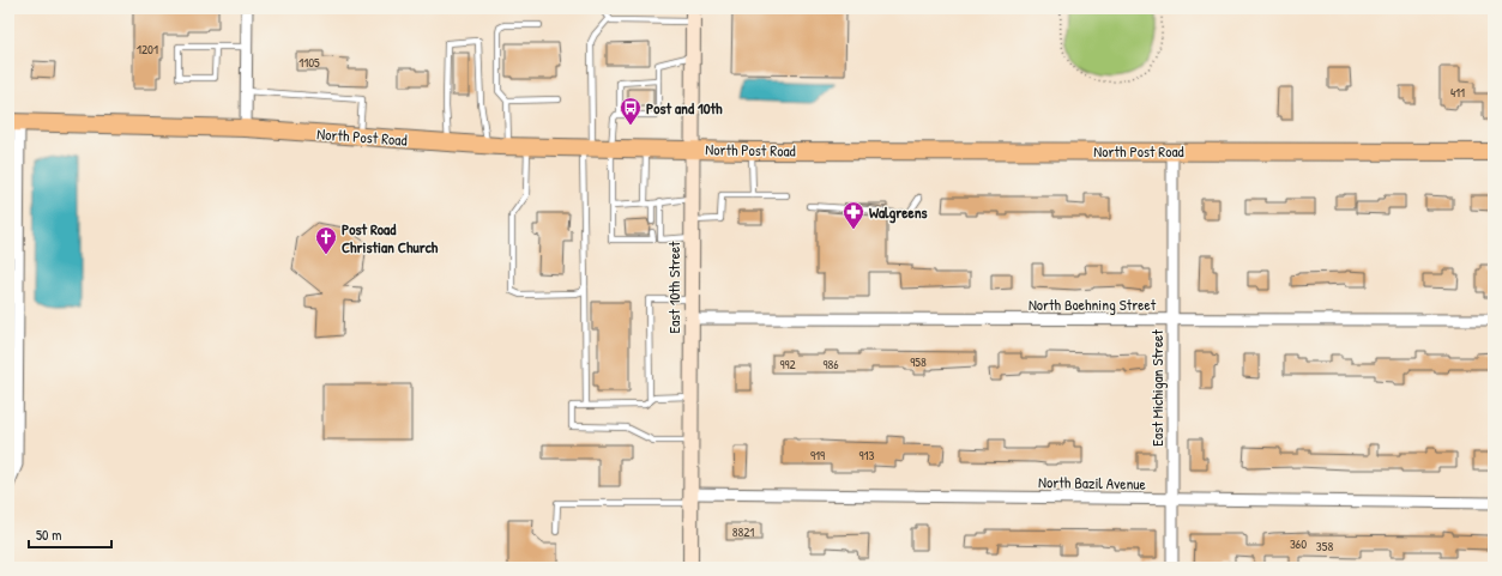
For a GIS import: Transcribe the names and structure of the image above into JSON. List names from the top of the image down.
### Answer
{
  "streets": {
    "main road": ["North Post Road", "East 10th Street"],
    "street": ["North Boehning Street", "East Michigan Street", "North Bazil Avenue"]
  },
  "crossings": [
    ["North Post Road", "East 10th Street"],
    ["North Post Road", "East Michigan Street"],
    ["East 10th Street", "North Boehning Street"],
    ["East 10th Street", "North Bazil Avenue"],
    ["North Boehning Street", "East Michigan Street"],
    ["East Michigan Street", "North Bazil Avenue"]
  ],
  "places": {
    "bus stop": ["Post and 10th"],
    "pharmacy": ["Walgreens"],
    "church": ["Post Road Christian Church"]
  },
  "house_numbers": [
    "1201",
    "1105",
    "411",
    "958",
    "992",
    "986",
    "919",
    "913",
    "8821",
    "360",
    "358"
  ],
  "scale_bar": "50 m"
}
